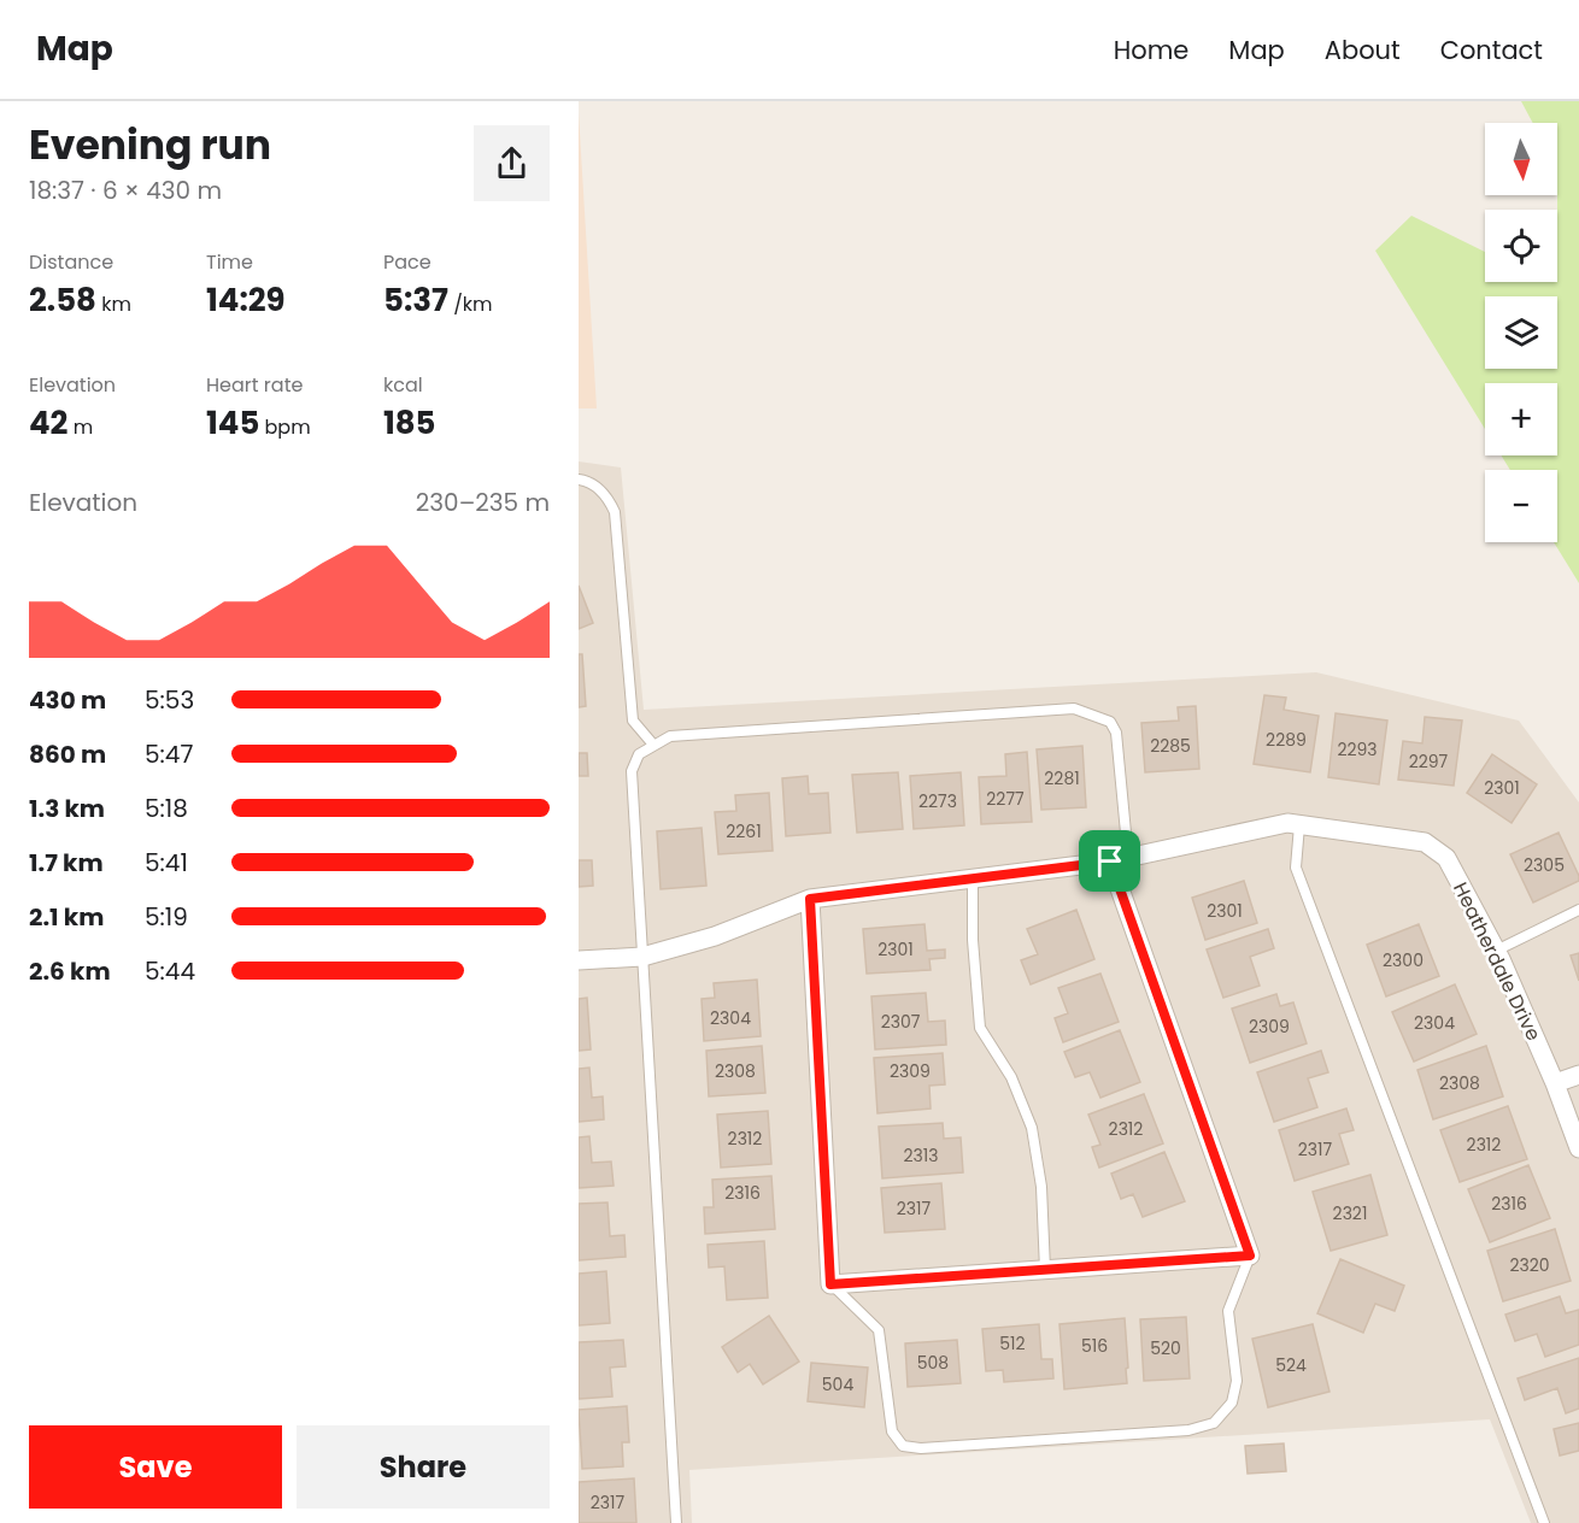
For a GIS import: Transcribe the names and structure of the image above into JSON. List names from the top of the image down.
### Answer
{
  "streets": {
    "street": ["Heatherdale Drive"]
  },
  "house_numbers": [
    "2289",
    "2285",
    "2293",
    "2297",
    "2281",
    "2301",
    "2277",
    "2273",
    "2261",
    "2305",
    "2301",
    "2301",
    "2300",
    "2304",
    "2307",
    "2304",
    "2309",
    "2308",
    "2309",
    "2308",
    "2312",
    "2312",
    "2312",
    "2317",
    "2313",
    "2316",
    "2316",
    "2317",
    "2321",
    "2320",
    "512",
    "516",
    "520",
    "508",
    "524",
    "504",
    "2317"
  ],
  "north": "bottom",
  "page": {
    "header": "Map",
    "nav": [
      "Home",
      "Map",
      "About",
      "Contact"
    ],
    "heading": ["Evening run", "18:37 · 6 × 430 m"],
    "map_buttons": ["+", "−"],
    "stats": [
      ["Distance", "2.58 km"],
      ["Time", "14:29"],
      ["Pace", "5:37 /km"],
      ["Elevation", "42 m"],
      ["Heart rate", "145 bpm"],
      ["kcal", "185"]
    ],
    "chart": ["Elevation", "230–235 m"],
    "list": [
      {
        "name": "430 m",
        "note": "5:53"
      },
      {
        "name": "860 m",
        "note": "5:47"
      },
      {
        "name": "1.3 km",
        "note": "5:18"
      },
      {
        "name": "1.7 km",
        "note": "5:41"
      },
      {
        "name": "2.1 km",
        "note": "5:19"
      },
      {
        "name": "2.6 km",
        "note": "5:44"
      }
    ],
    "buttons": ["Save", "Share"]
  }
}
